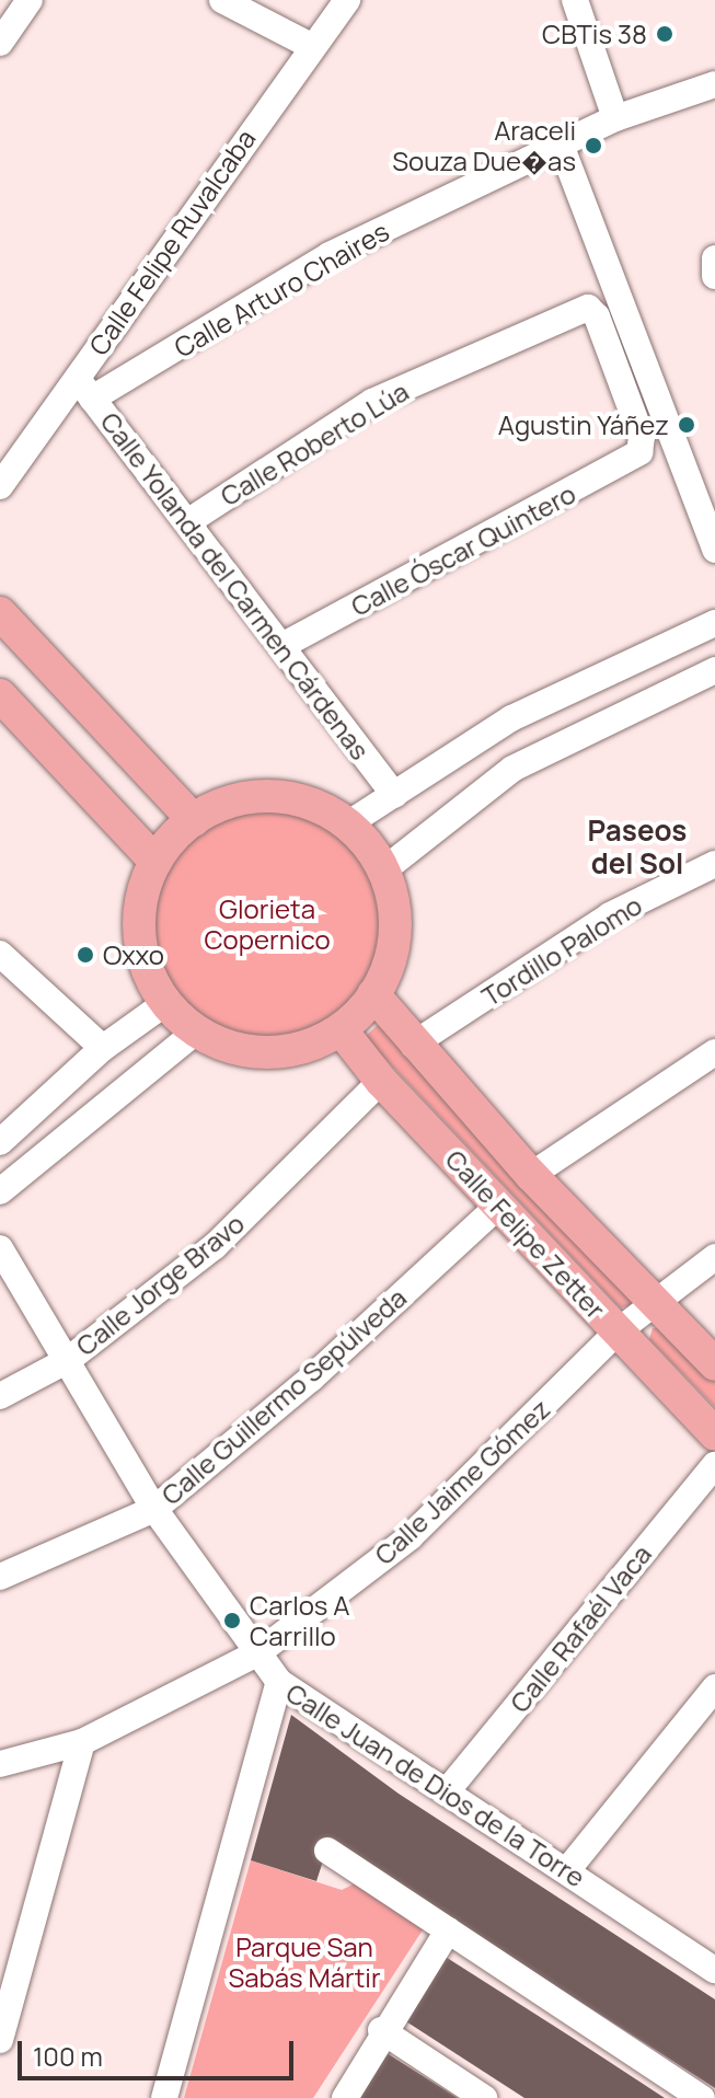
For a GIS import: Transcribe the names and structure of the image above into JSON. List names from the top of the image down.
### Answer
{
  "streets": {
    "main road": ["Calle Felipe Zetter"],
    "street": [
      "Calle Felipe Ruvalcaba",
      "Calle Arturo Chaires",
      "Calle Roberto Lúa",
      "Calle Óscar Quintero",
      "Calle Yolanda del Carmen Cárdenas",
      "Tordillo Palomo",
      "Calle Jorge Bravo",
      "Calle Guillermo Sepúlveda",
      "Calle Jaime Gómez",
      "Calle Rafaél Vaca",
      "Calle Juan de Dios de la Torre"
    ]
  },
  "crossings": [
    ["Calle Felipe Ruvalcaba", "Calle Arturo Chaires"],
    ["Calle Felipe Ruvalcaba", "Calle Yolanda del Carmen Cárdenas"],
    ["Calle Arturo Chaires", "Calle Yolanda del Carmen Cárdenas"],
    ["Calle Roberto Lúa", "Calle Yolanda del Carmen Cárdenas"],
    ["Calle Óscar Quintero", "Calle Yolanda del Carmen Cárdenas"],
    ["Tordillo Palomo", "Calle Felipe Zetter"],
    ["Calle Felipe Zetter", "Calle Jorge Bravo"],
    ["Calle Felipe Zetter", "Calle Guillermo Sepúlveda"],
    ["Calle Felipe Zetter", "Calle Jaime Gómez"],
    ["Calle Jorge Bravo", "Calle Juan de Dios de la Torre"],
    ["Calle Guillermo Sepúlveda", "Calle Juan de Dios de la Torre"],
    ["Calle Jaime Gómez", "Calle Juan de Dios de la Torre"],
    ["Calle Rafaél Vaca", "Calle Juan de Dios de la Torre"]
  ],
  "districts": ["Paseos del Sol"],
  "parks": ["Glorieta Copernico", "Parque San Sabás Mártir"],
  "places": [
    "CBTis 38",
    "Araceli Souza Due�as",
    "Agustin Yáñez",
    "Oxxo",
    "Carlos A Carrillo"
  ],
  "scale_bar": "100 m"
}
